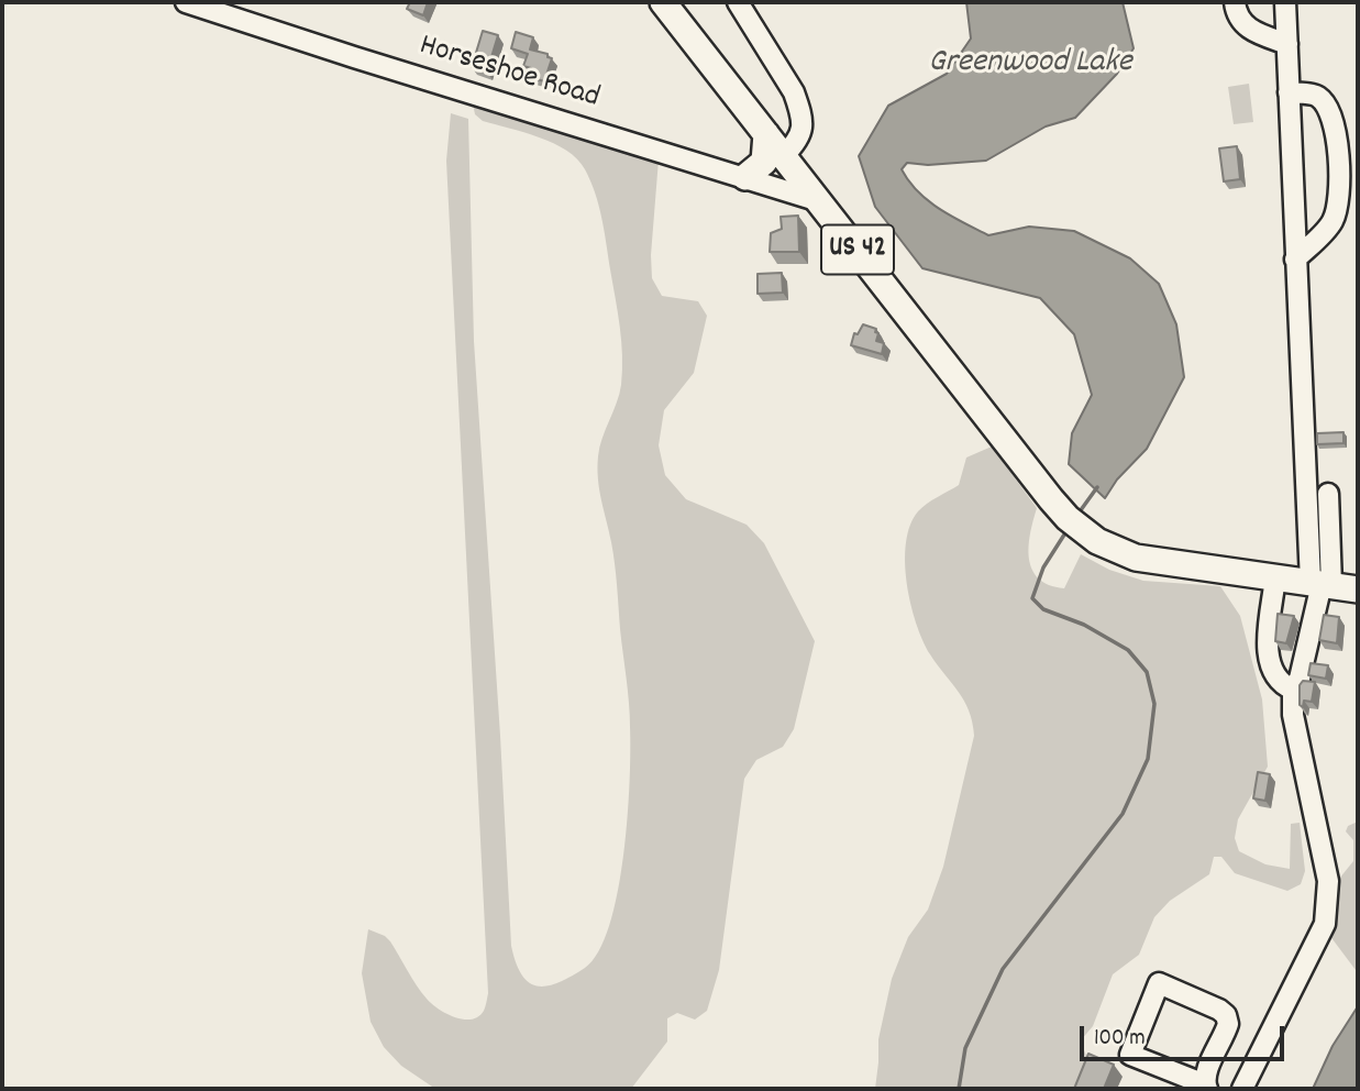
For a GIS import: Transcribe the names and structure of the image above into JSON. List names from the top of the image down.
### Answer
{
  "streets": {
    "main road": ["US 42"],
    "street": ["Horseshoe Road"]
  },
  "crossings": [
    ["Horseshoe Road", "US 42"]
  ],
  "water": ["Greenwood Lake"],
  "scale_bar": "100 m"
}
